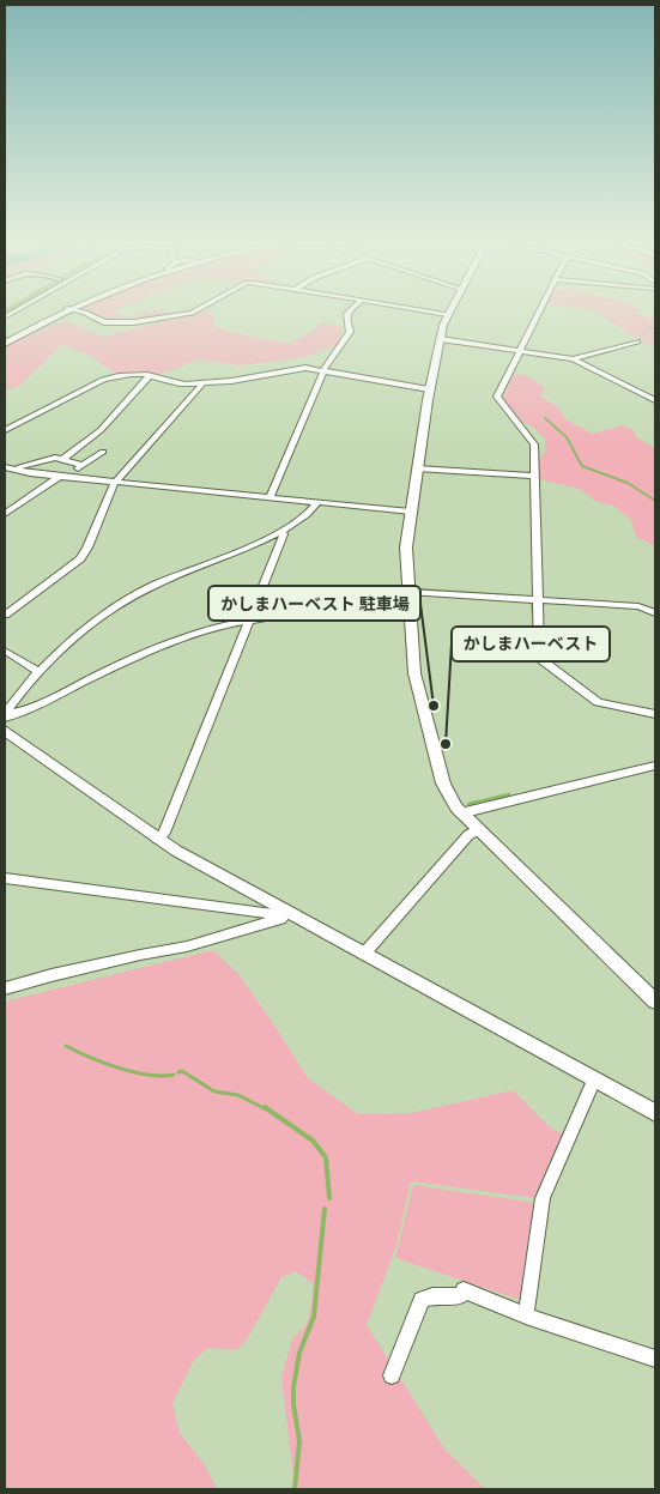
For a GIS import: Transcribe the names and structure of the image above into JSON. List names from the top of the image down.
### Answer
{
  "places": ["かしまハーベスト 駐車場", "かしまハーベスト"]
}
